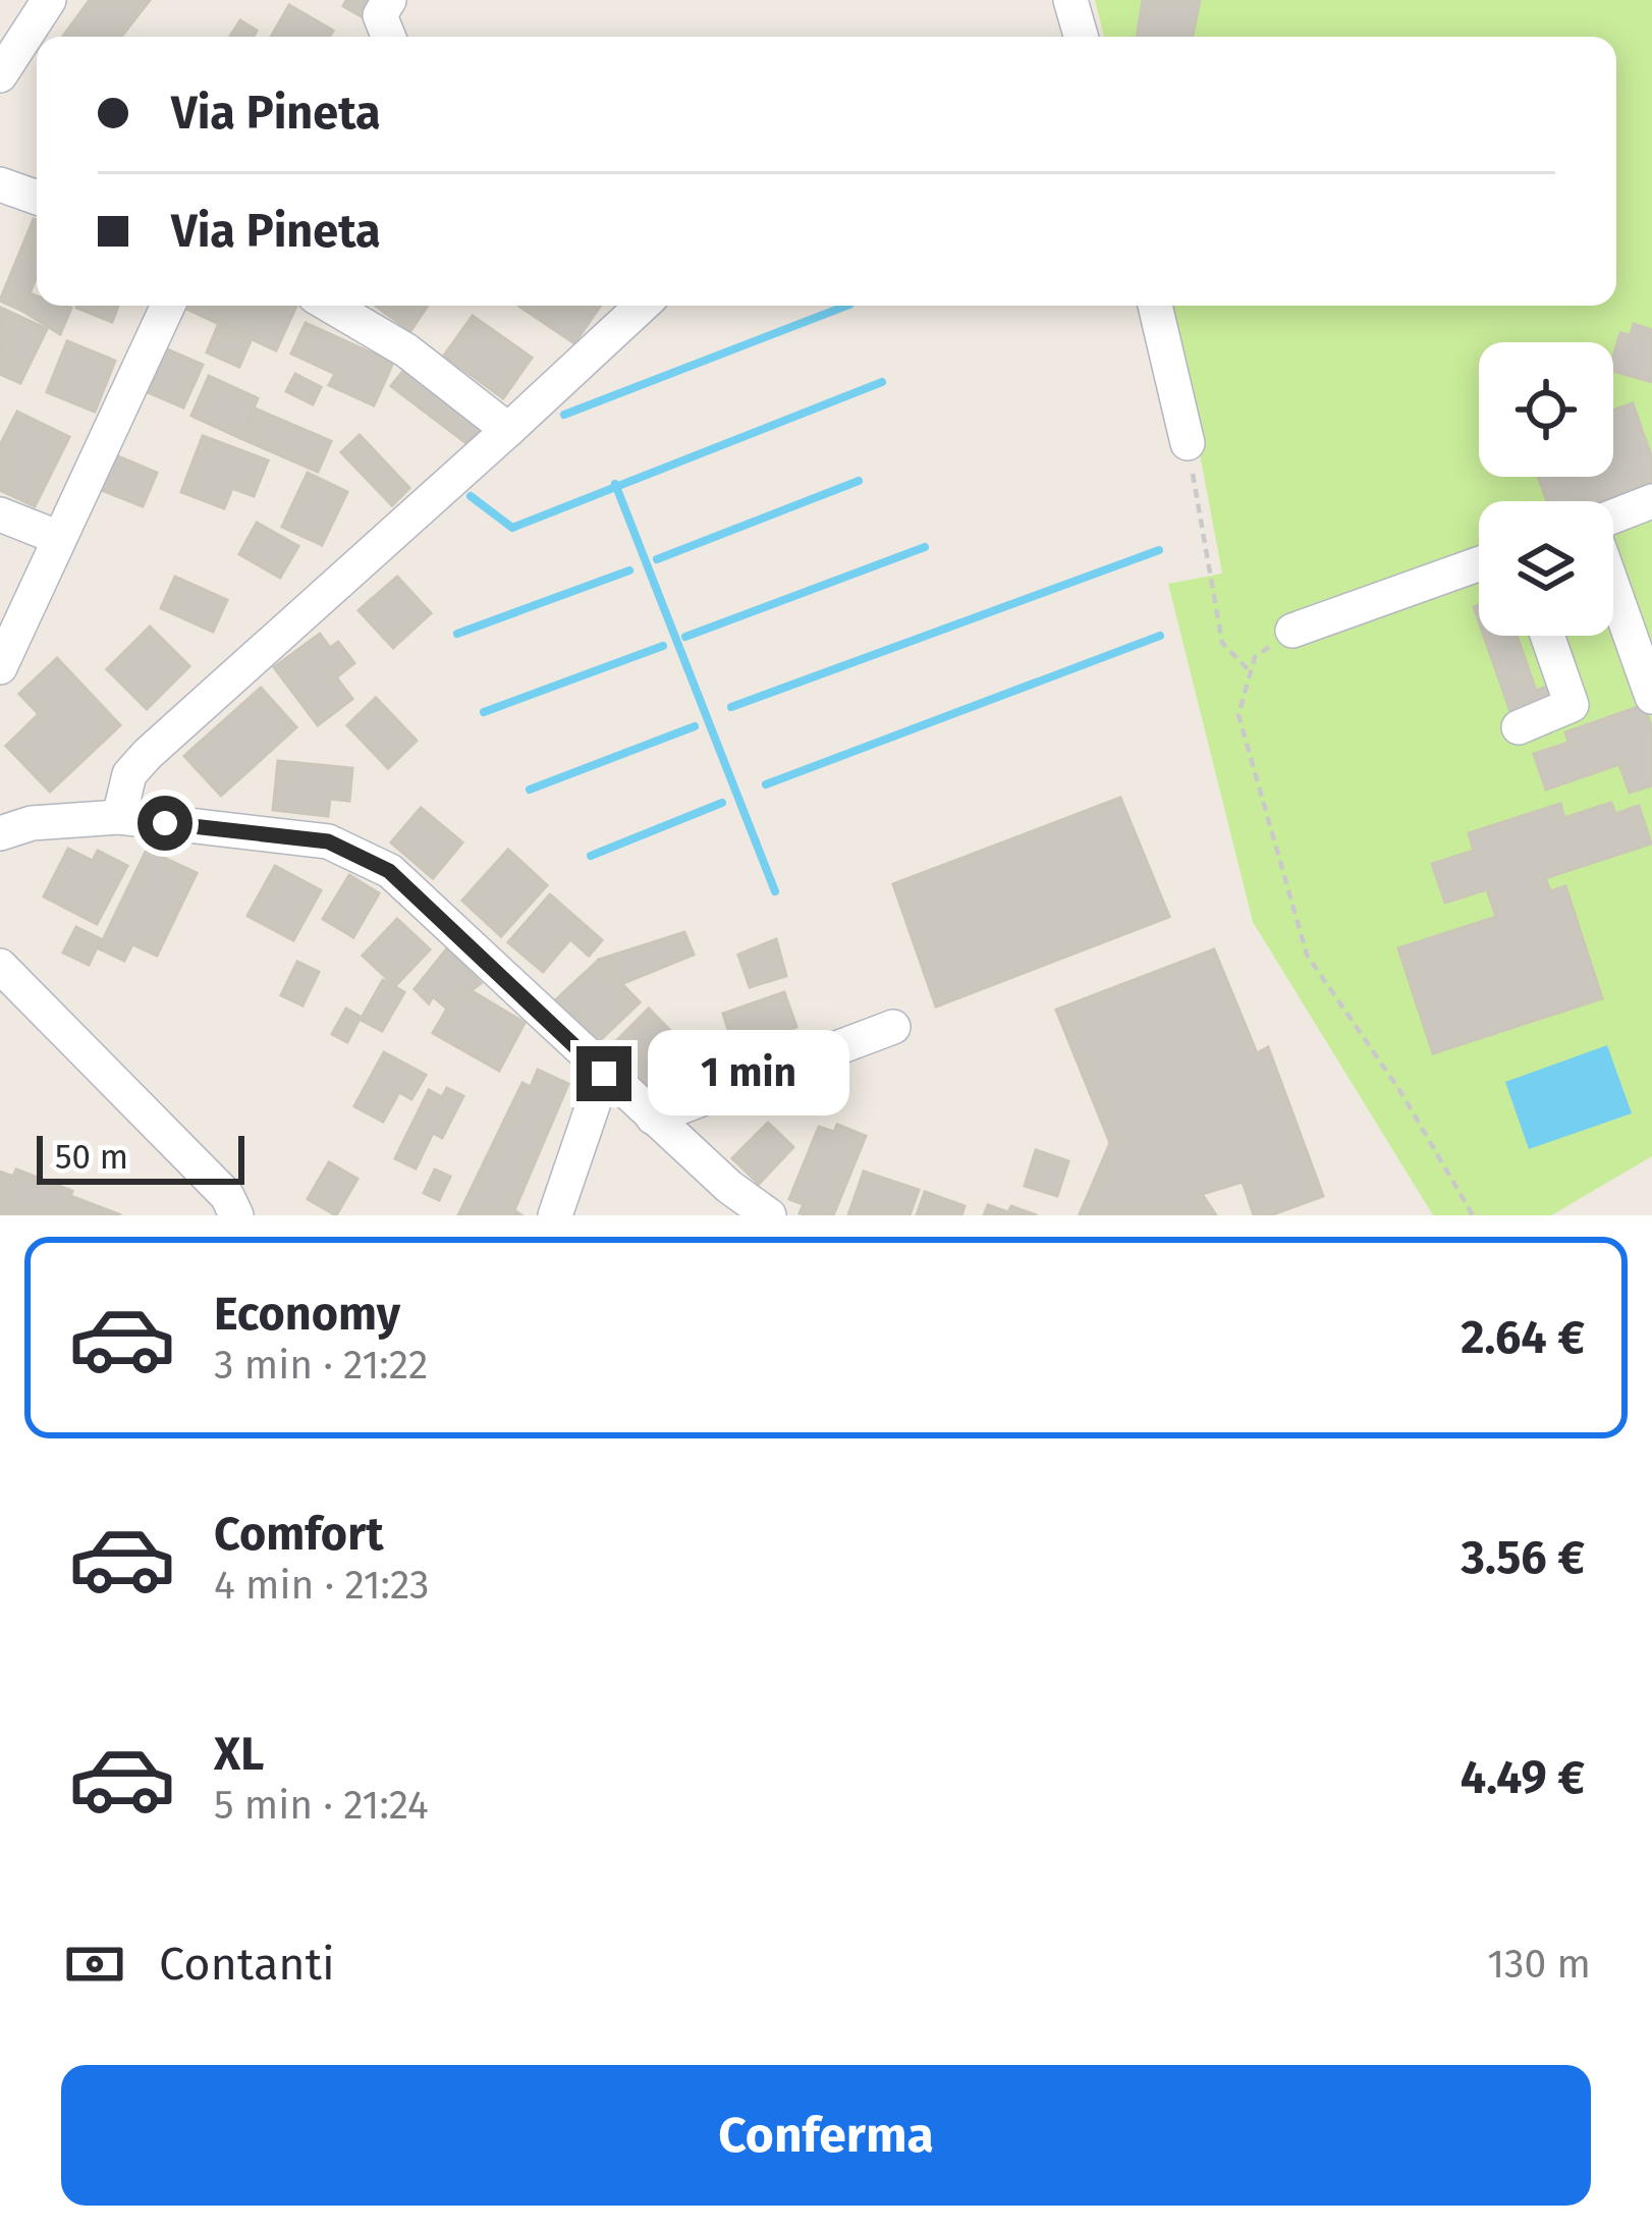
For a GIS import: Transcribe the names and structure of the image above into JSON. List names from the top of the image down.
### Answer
{
  "scale_bar": "50 m",
  "page": {
    "banner": ["Via Pineta", "Via Pineta"],
    "bubble": "1 min",
    "scale": "50 m",
    "list": [
      {
        "name": "Economy",
        "note": "3 min · 21:22",
        "value": "2.64 €"
      },
      {
        "name": "Comfort",
        "note": "4 min · 21:23",
        "value": "3.56 €"
      },
      {
        "name": "XL",
        "note": "5 min · 21:24",
        "value": "4.49 €"
      }
    ],
    "pay": ["Contanti", "130 m"],
    "buttons": "Conferma"
  }
}
